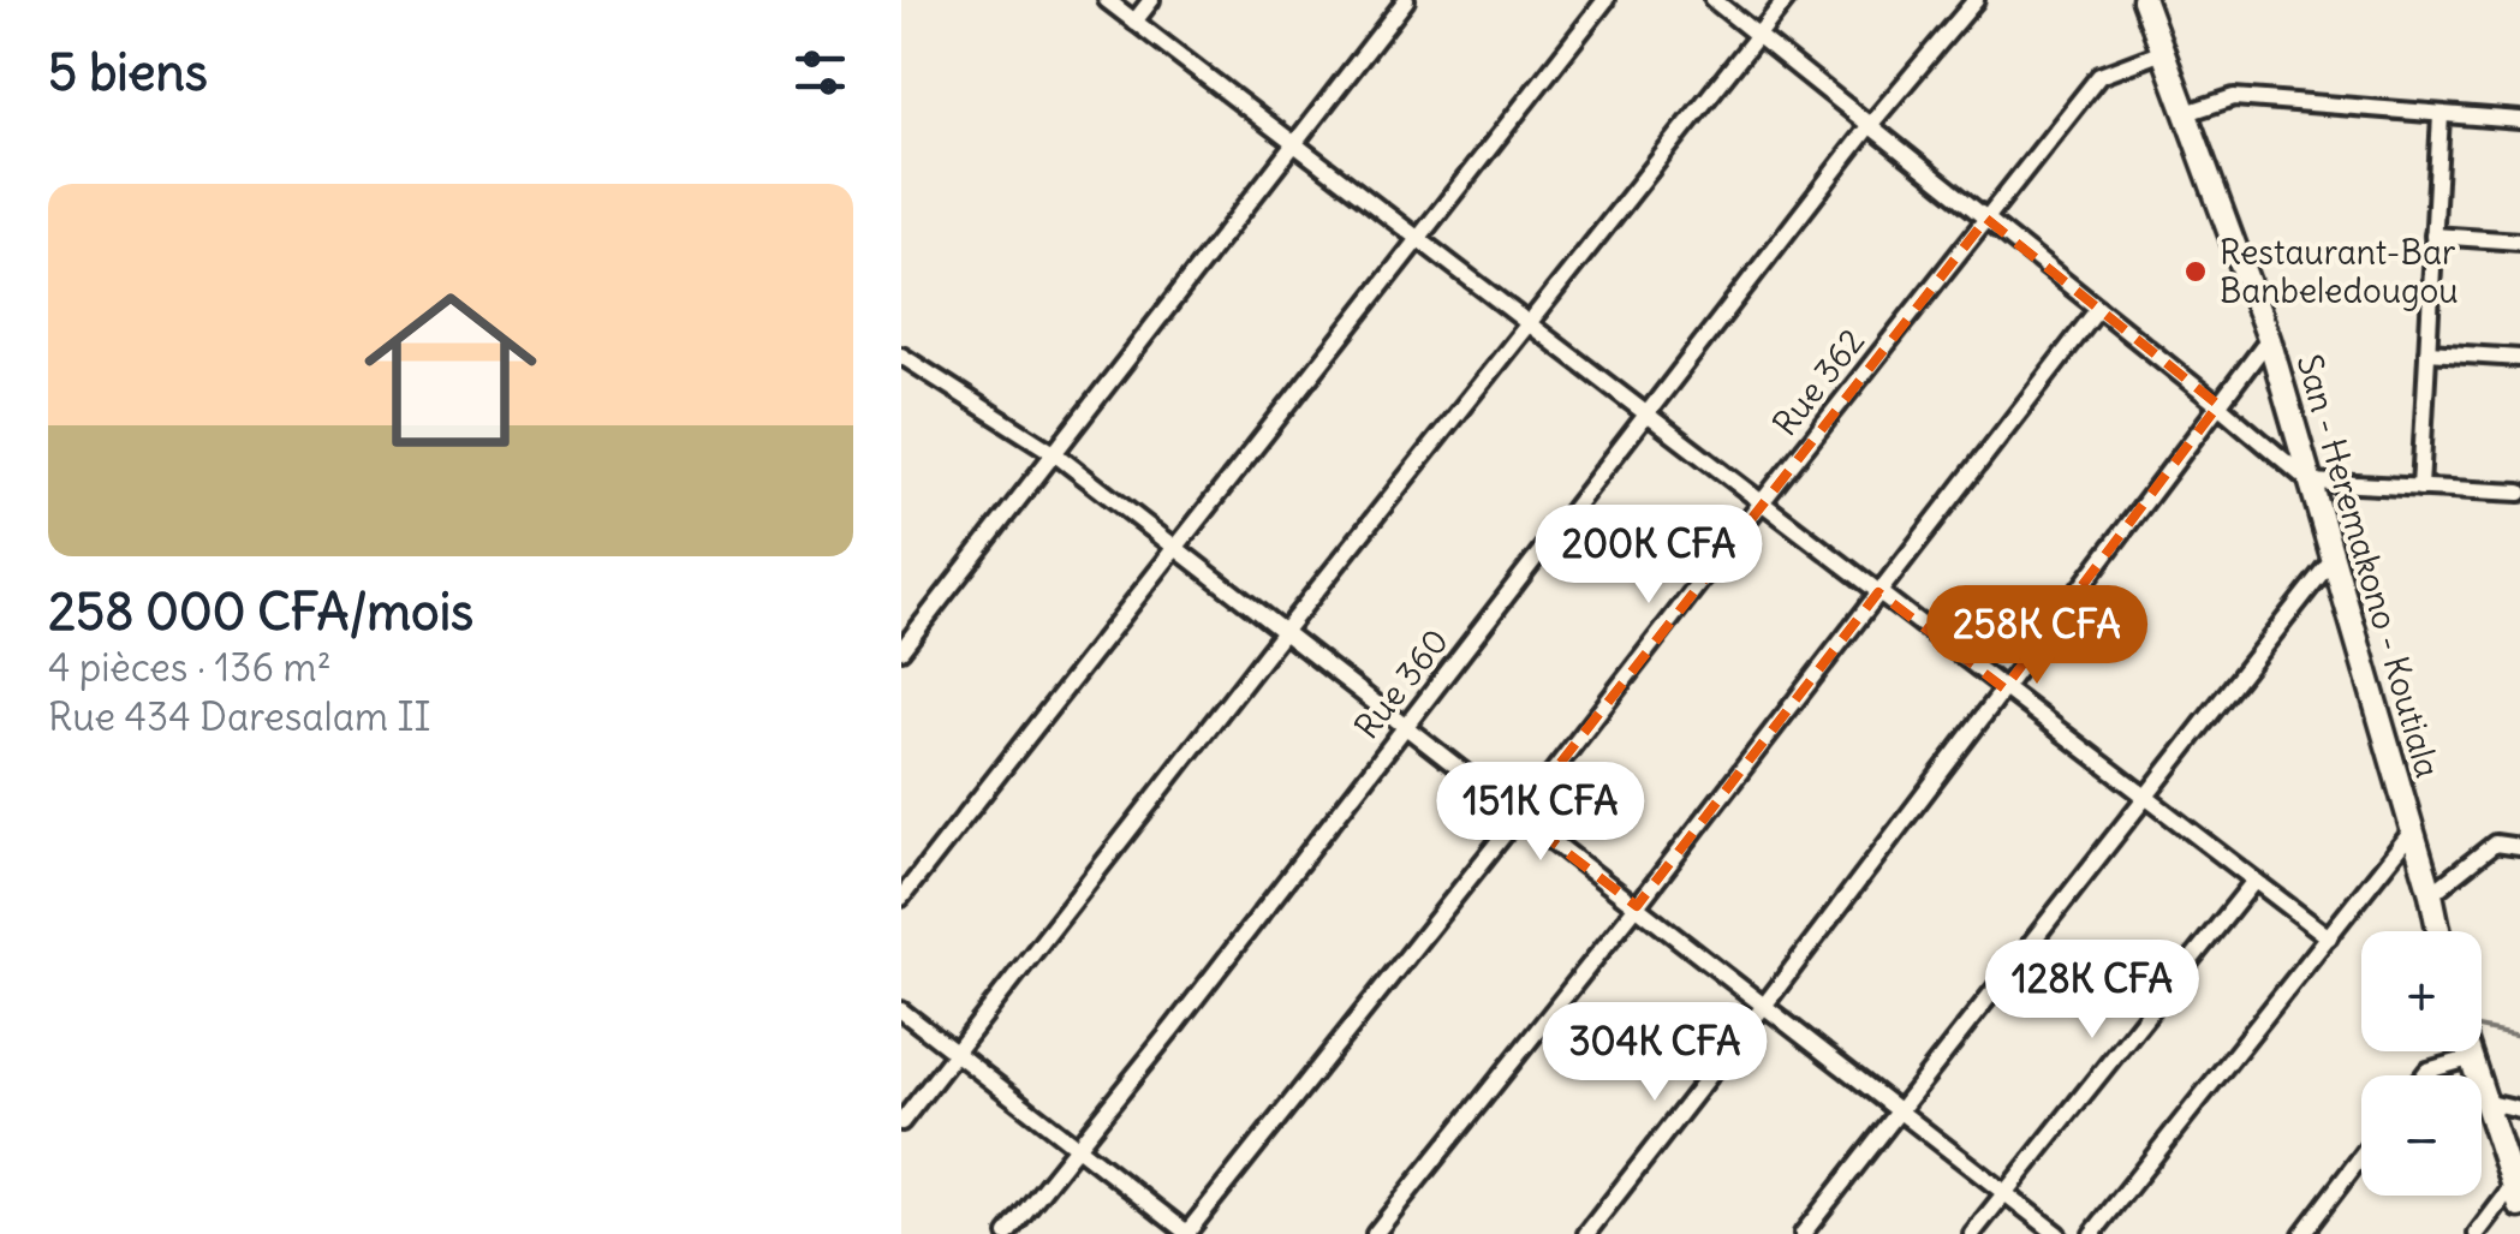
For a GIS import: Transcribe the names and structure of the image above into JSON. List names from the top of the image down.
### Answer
{
  "streets": {
    "main road": ["San - Heremakono - Koutiala"],
    "street": ["Rue 362", "Rue 360"]
  },
  "crossings": [
    ["Rue 362", "San - Heremakono - Koutiala"]
  ],
  "places": ["Restaurant-Bar Banbeledougou"],
  "page": {
    "heading": "5 biens",
    "list": [
      {
        "name": "258 000 CFA/mois",
        "note": "4 pièces · 136 m² · Rue 434 Daresalam II"
      }
    ],
    "price": [
      "200K CFA",
      "258K CFA",
      "151K CFA",
      "128K CFA",
      "304K CFA"
    ],
    "map_buttons": ["+", "−"]
  }
}
